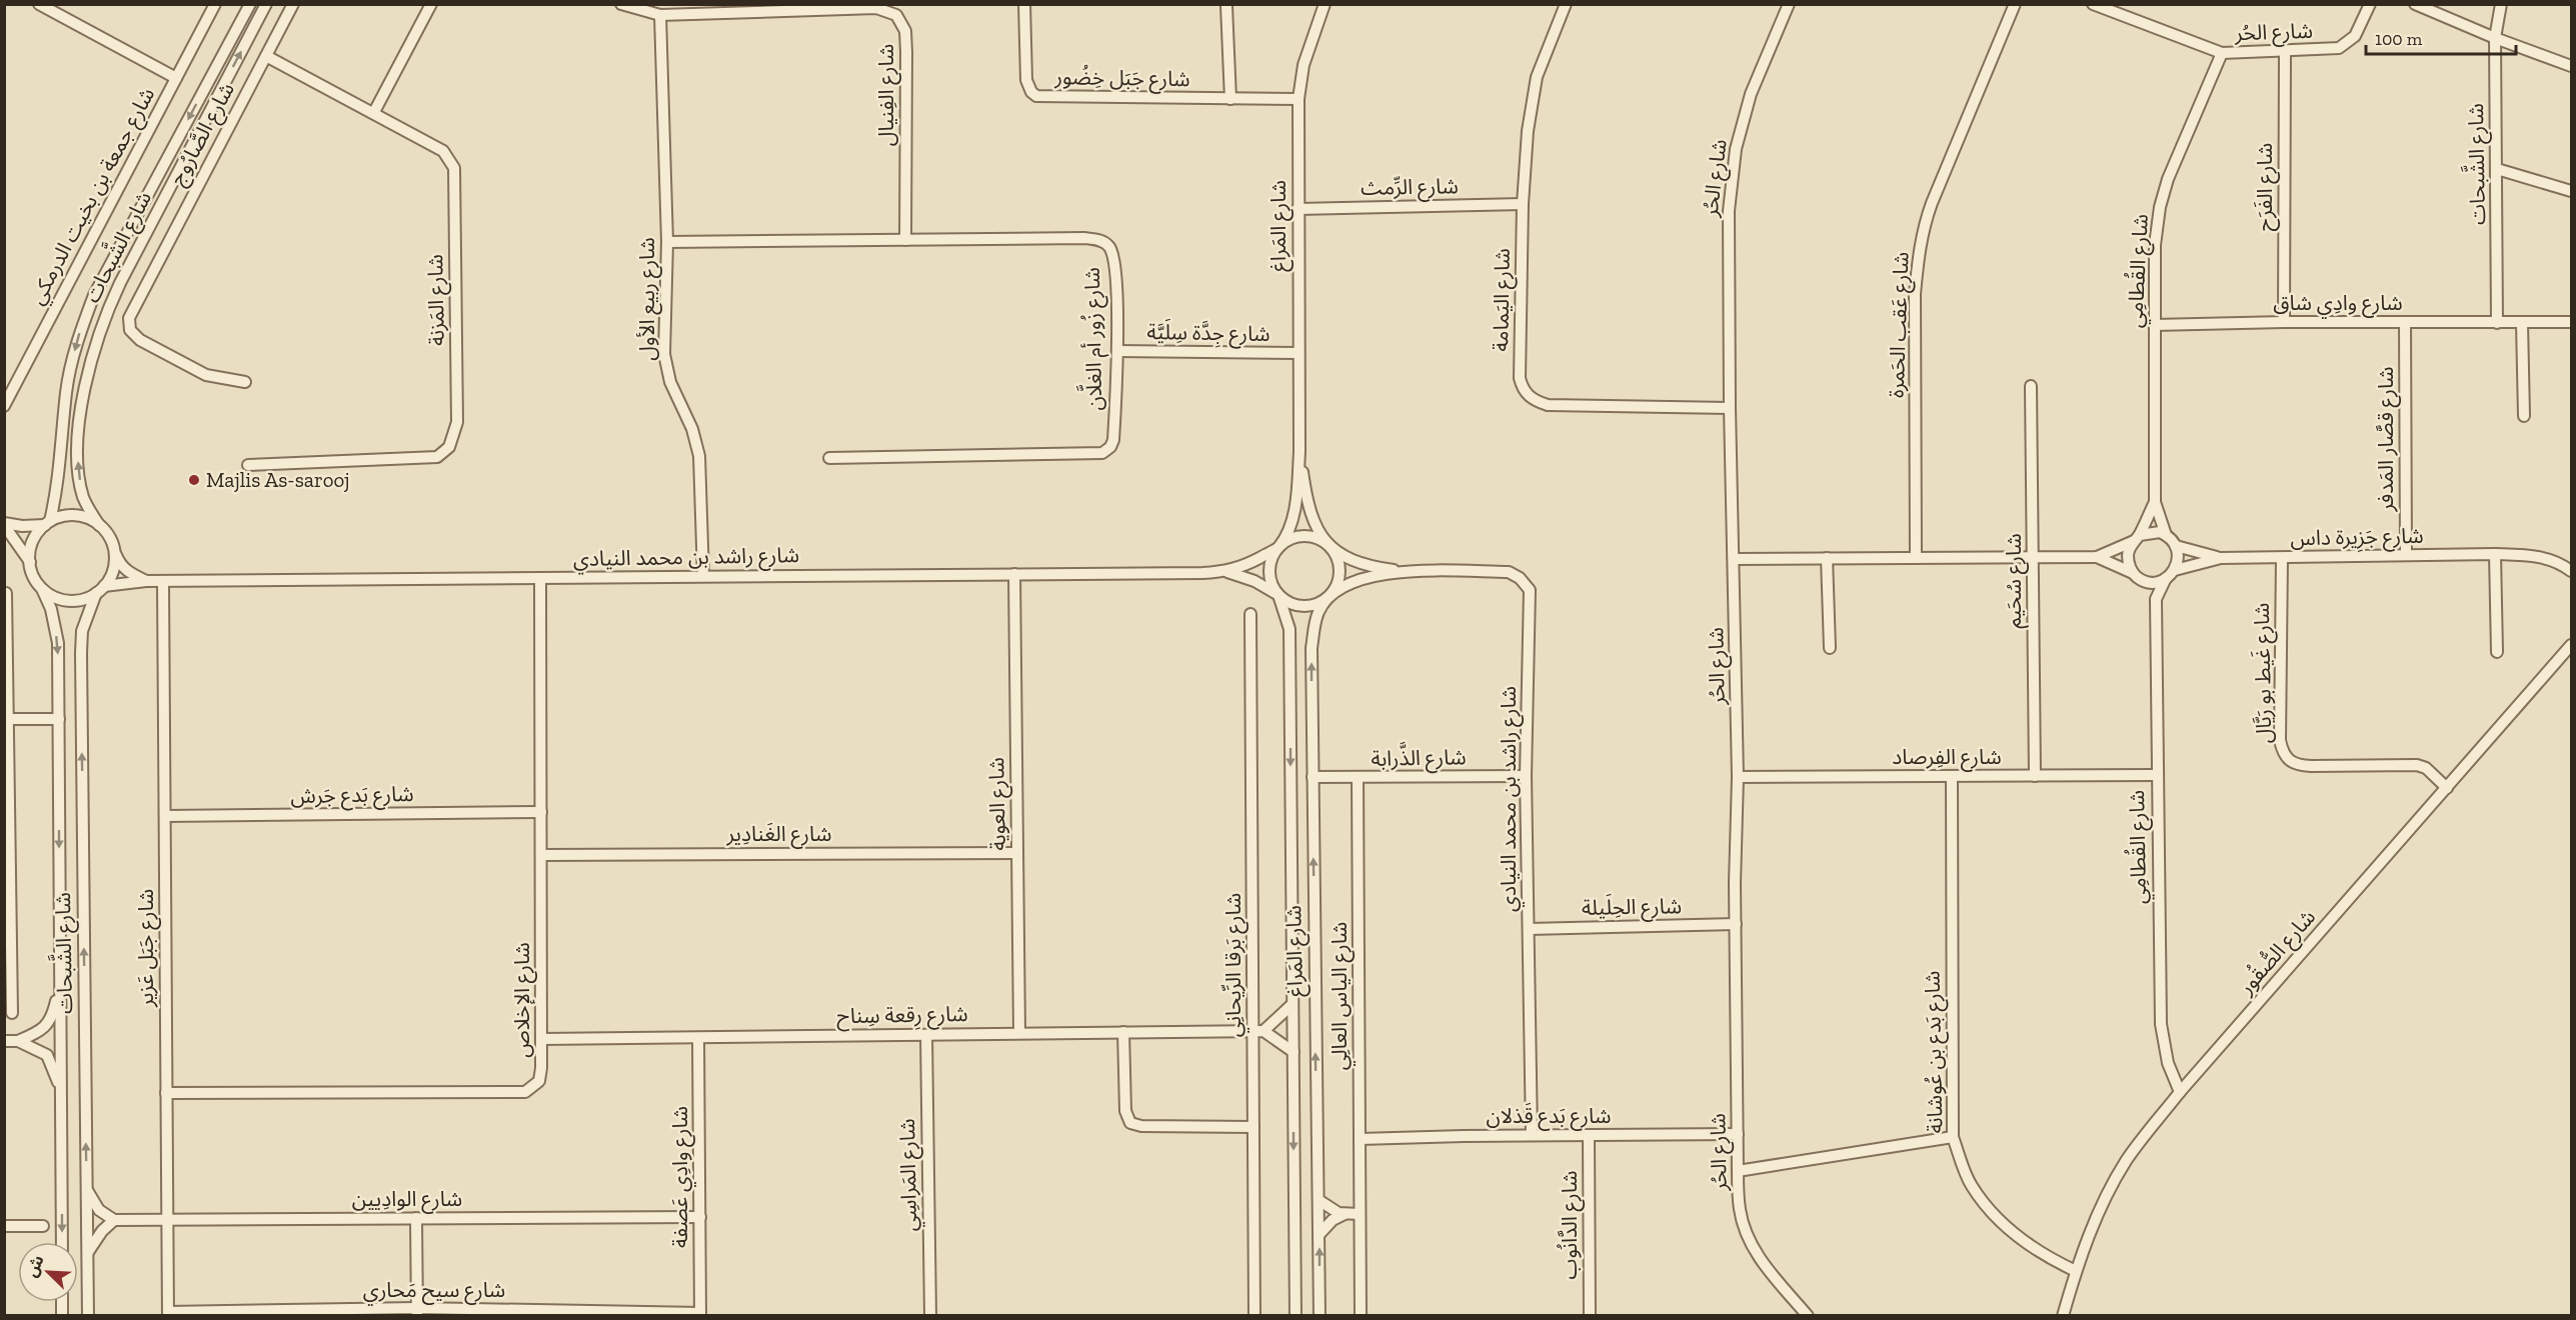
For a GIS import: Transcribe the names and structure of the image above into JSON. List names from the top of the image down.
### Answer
{
  "streets": {
    "street": [
      "شارع الحُر",
      "شارع جَبَل خِضُور",
      "شارع الفِنيال",
      "شارع الصَّارُوج",
      "شارع الشَّبحات",
      "شارع الرِّمث",
      "شارع الفَرَح",
      "شارع جمعة بن بخيت الدرمكي",
      "شارع المَراغ",
      "شارع القُطامِي",
      "شارع ربيع الأول",
      "شارع المَزنة",
      "شارع اليَمامة",
      "شارع وادِي شاق",
      "شارع عَقب الحَمرة",
      "شارع جِدَّة سِلَيَّة",
      "شارع زُور أم الغلَّان",
      "شارع قصَّار المَدفر",
      "شارع جَزِيرة داس",
      "شارع راشد بن محمد النيادي",
      "شارع سُحَيم",
      "شارع غَيط بو رَيَّال",
      "شارع الفِرصاد",
      "شارع الذَّرابة",
      "شارع بَدع جَرش",
      "شارع العوية",
      "شارع الغَنادِير",
      "شارع الحِلَيلة",
      "شارع جَبَل عَزير",
      "شارع الصُّقُور",
      "شارع بَرقا الرِّيحانِي",
      "شارع الياس العالِي",
      "شارع الإخلاص",
      "شارع رِقعة سِناح",
      "شارع بَدع بن عُوشانة",
      "شارع بَدع قَذلان",
      "شارع المَراسِي",
      "شارع وادِي عَصفة",
      "شارع الوادِيين",
      "شارع الدَّانُوب",
      "شارع سيح مَحاري"
    ]
  },
  "crossings": [
    ["شارع الحُر", "شارع الفَرَح"],
    ["شارع الحُر", "شارع القُطامِي"],
    ["شارع الحُر", "شارع اليَمامة"],
    ["شارع الحُر", "شارع الفِرصاد"],
    ["شارع الحُر", "شارع الحِلَيلة"],
    ["شارع الحُر", "شارع بَدع قَذلان"],
    ["شارع جَبَل خِضُور", "شارع المَراغ"],
    ["شارع الفِنيال", "شارع ربيع الأول"],
    ["شارع الفِنيال", "شارع زُور أم الغلَّان"],
    ["شارع الصَّارُوج", "شارع المَزنة"],
    ["شارع الشَّبحات", "شارع وادِي شاق"],
    ["شارع الشَّبحات", "شارع راشد بن محمد النيادي"],
    ["شارع الرِّمث", "شارع المَراغ"],
    ["شارع الرِّمث", "شارع اليَمامة"],
    ["شارع الفَرَح", "شارع وادِي شاق"],
    ["شارع المَراغ", "شارع جِدَّة سِلَيَّة"],
    ["شارع المَراغ", "شارع راشد بن محمد النيادي"],
    ["شارع المَراغ", "شارع الذَّرابة"],
    ["شارع القُطامِي", "شارع وادِي شاق"],
    ["شارع القُطامِي", "شارع جَزِيرة داس"],
    ["شارع القُطامِي", "شارع الفِرصاد"],
    ["شارع القُطامِي", "شارع الصُّقُور"],
    ["شارع ربيع الأول", "شارع زُور أم الغلَّان"],
    ["شارع ربيع الأول", "شارع راشد بن محمد النيادي"],
    ["شارع وادِي شاق", "شارع قصَّار المَدفر"],
    ["شارع جِدَّة سِلَيَّة", "شارع زُور أم الغلَّان"],
    ["شارع قصَّار المَدفر", "شارع جَزِيرة داس"],
    ["شارع جَزِيرة داس", "شارع غَيط بو رَيَّال"],
    ["شارع راشد بن محمد النيادي", "شارع الذَّرابة"],
    ["شارع راشد بن محمد النيادي", "شارع العوية"],
    ["شارع راشد بن محمد النيادي", "شارع الحِلَيلة"],
    ["شارع راشد بن محمد النيادي", "شارع جَبَل عَزير"],
    ["شارع راشد بن محمد النيادي", "شارع الإخلاص"],
    ["شارع راشد بن محمد النيادي", "شارع بَدع قَذلان"],
    ["شارع سُحَيم", "شارع الفِرصاد"],
    ["شارع غَيط بو رَيَّال", "شارع الصُّقُور"],
    ["شارع الفِرصاد", "شارع بَدع بن عُوشانة"],
    ["شارع الذَّرابة", "شارع الياس العالِي"],
    ["شارع بَدع جَرش", "شارع جَبَل عَزير"],
    ["شارع بَدع جَرش", "شارع الإخلاص"],
    ["شارع العوية", "شارع الغَنادِير"],
    ["شارع العوية", "شارع رِقعة سِناح"],
    ["شارع الغَنادِير", "شارع الإخلاص"],
    ["شارع جَبَل عَزير", "شارع الإخلاص"],
    ["شارع جَبَل عَزير", "شارع الوادِيين"],
    ["شارع جَبَل عَزير", "شارع سيح مَحاري"],
    ["شارع الصُّقُور", "شارع بَدع بن عُوشانة"],
    ["شارع بَرقا الرِّيحانِي", "شارع رِقعة سِناح"],
    ["شارع الياس العالِي", "شارع بَدع قَذلان"],
    ["شارع الإخلاص", "شارع رِقعة سِناح"],
    ["شارع رِقعة سِناح", "شارع المَراسِي"],
    ["شارع رِقعة سِناح", "شارع وادِي عَصفة"],
    ["شارع بَدع قَذلان", "شارع الدَّانُوب"],
    ["شارع وادِي عَصفة", "شارع الوادِيين"],
    ["شارع وادِي عَصفة", "شارع سيح مَحاري"]
  ],
  "places": ["Majlis As-sarooj"],
  "scale_bar": "100 m",
  "north": "top left"
}
